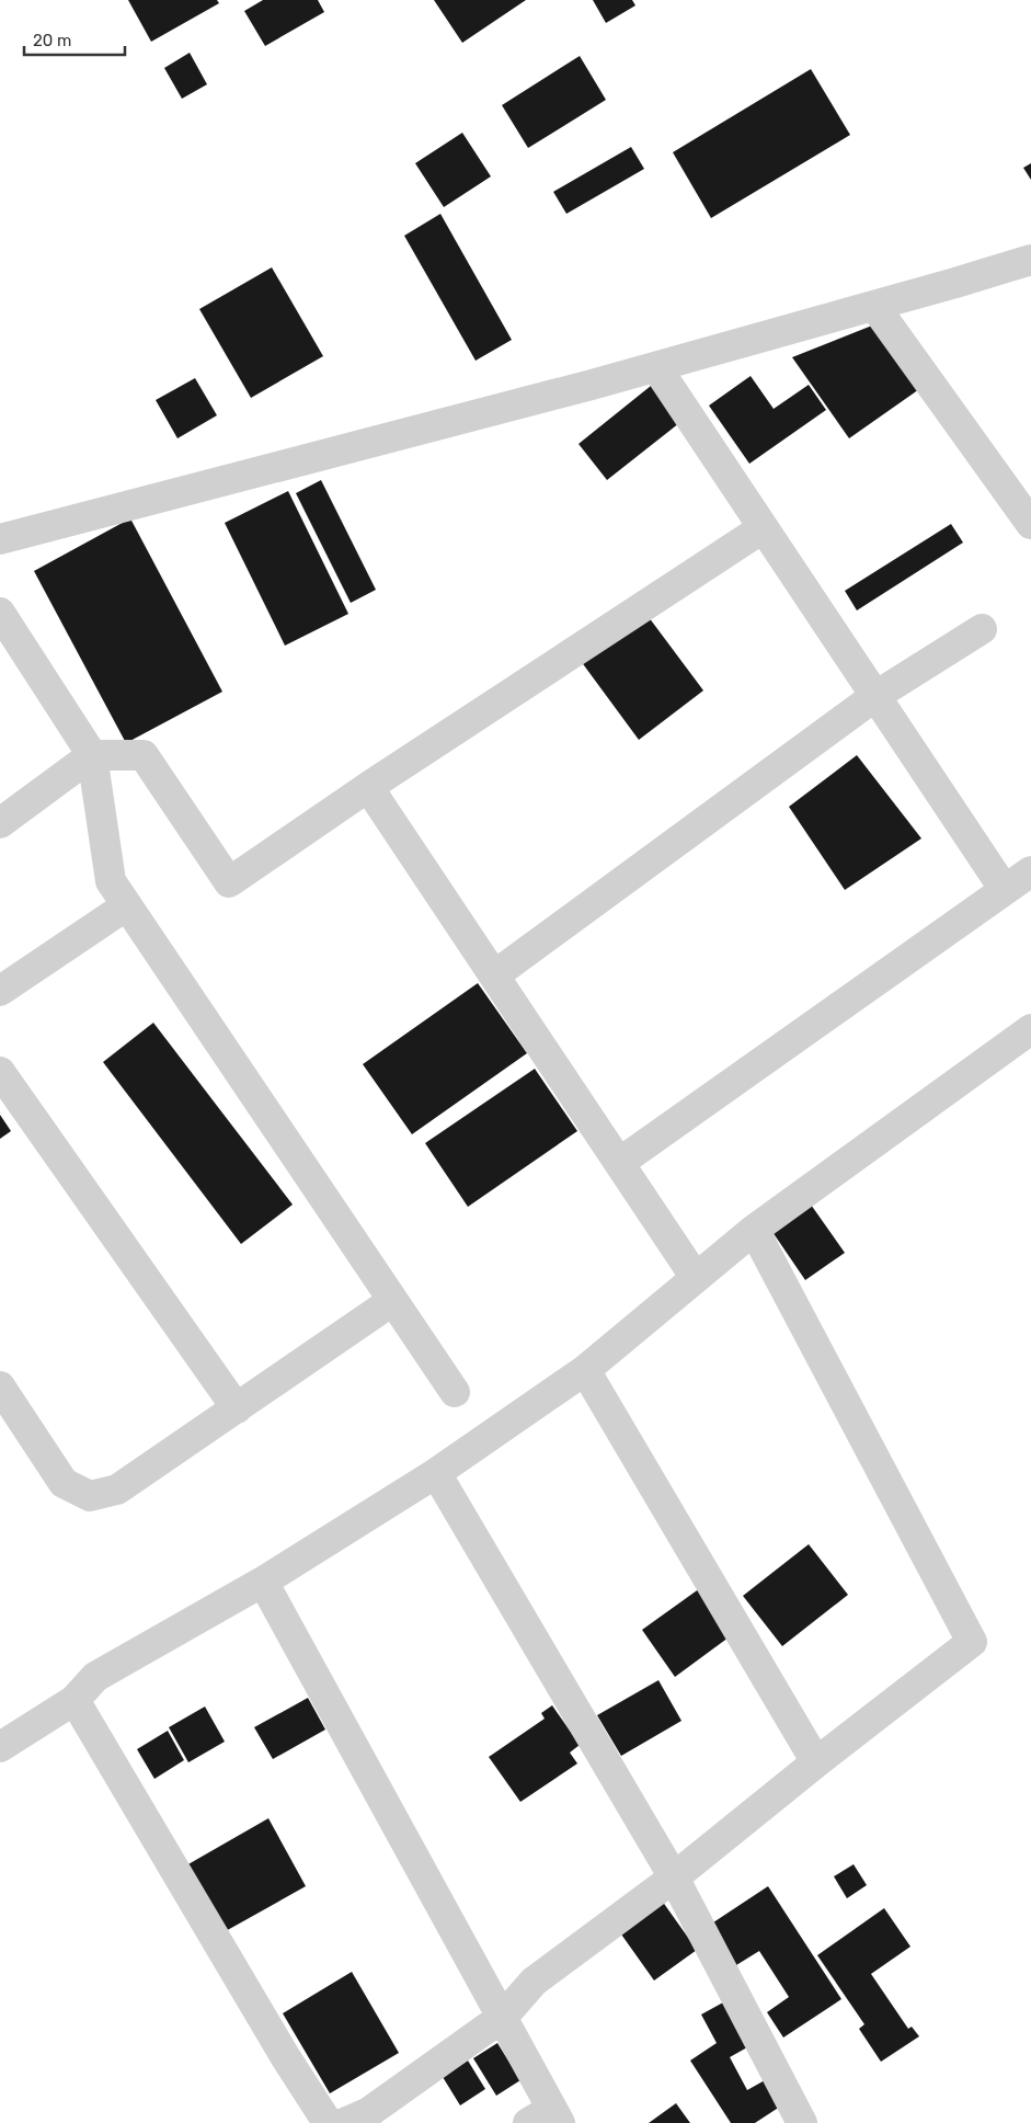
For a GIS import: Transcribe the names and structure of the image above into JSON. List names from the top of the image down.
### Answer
{
  "scale_bar": "20 m"
}
